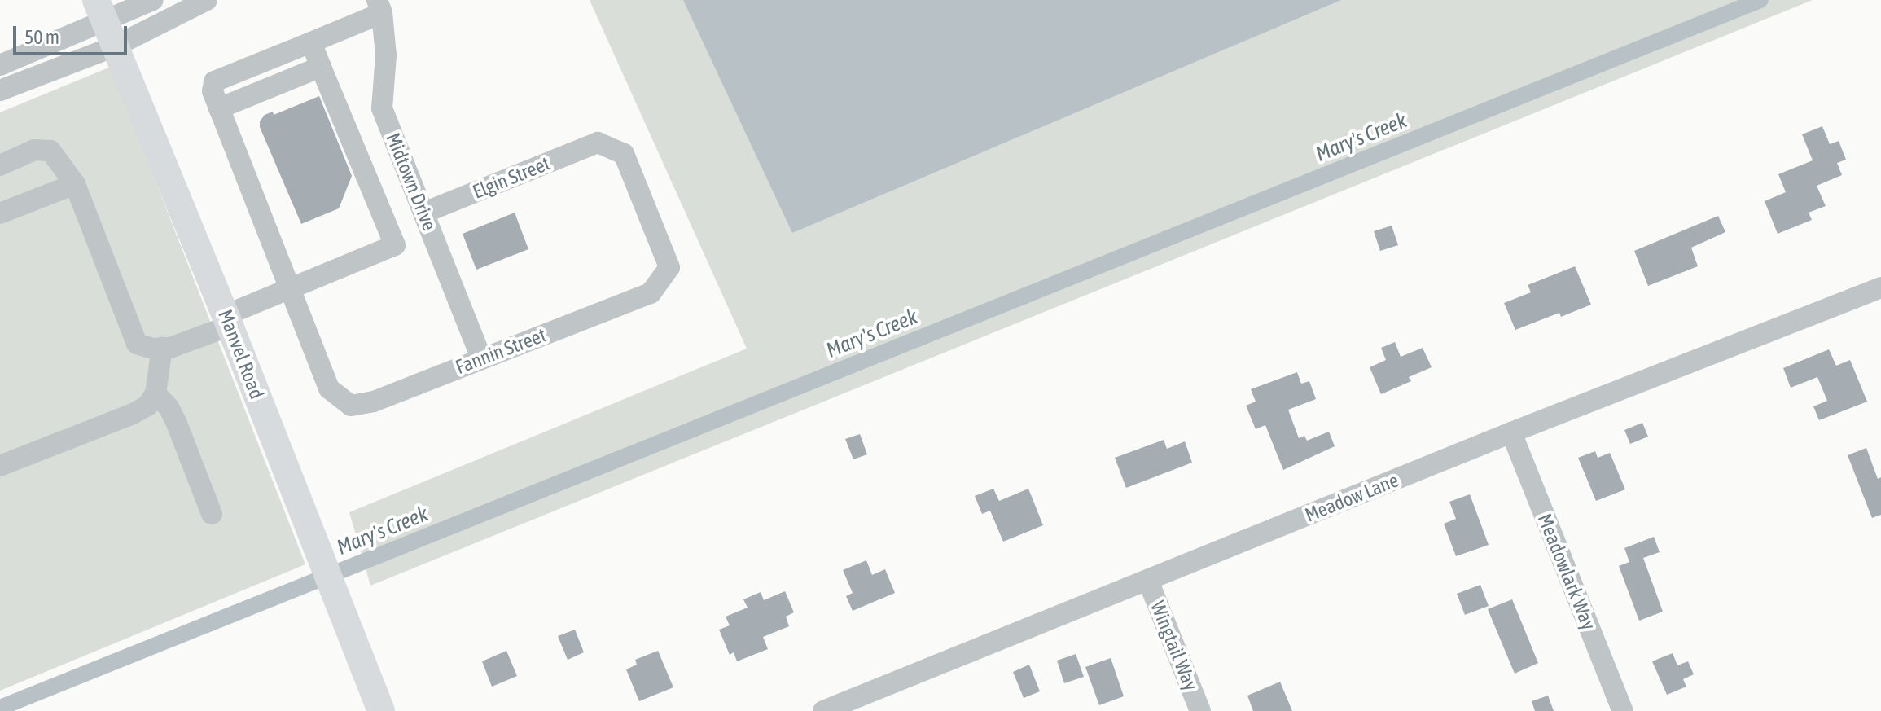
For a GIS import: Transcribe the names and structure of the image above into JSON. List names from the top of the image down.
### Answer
{
  "streets": {
    "main road": ["Manvel Road"],
    "street": [
      "Elgin Street",
      "Midtown Drive",
      "Fannin Street",
      "Meadow Lane",
      "Meadowlark Way",
      "Wingtail Way"
    ]
  },
  "crossings": [
    ["Elgin Street", "Midtown Drive"],
    ["Elgin Street", "Fannin Street"],
    ["Midtown Drive", "Fannin Street"],
    ["Meadow Lane", "Meadowlark Way"],
    ["Meadow Lane", "Wingtail Way"]
  ],
  "water": ["Mary's Creek"],
  "scale_bar": "50 m"
}
